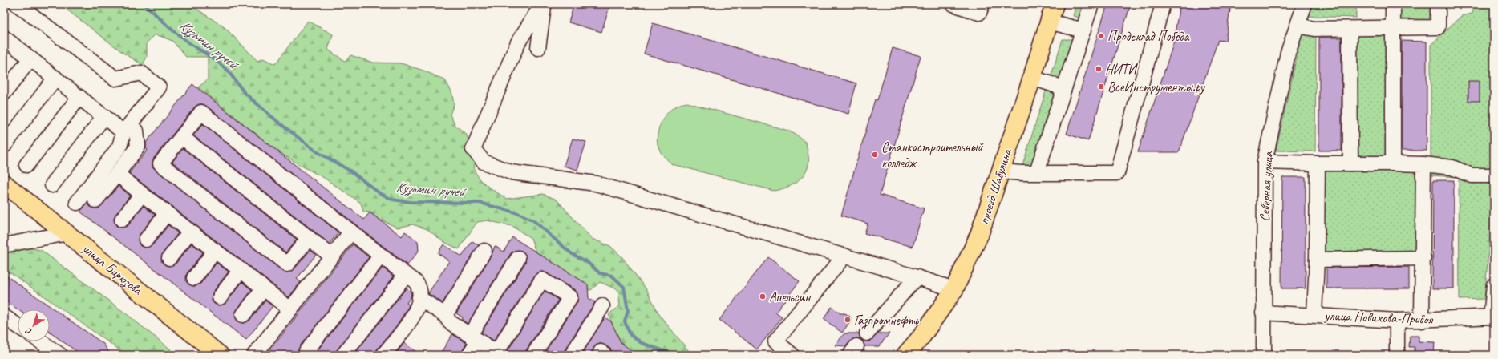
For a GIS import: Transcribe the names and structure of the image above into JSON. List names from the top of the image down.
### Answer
{
  "streets": {
    "main road": ["проезд Шабулина", "улица Бирюзова"],
    "street": ["Северная улица", "улица Новикова-Прибоя"]
  },
  "crossings": [
    ["Северная улица", "улица Новикова-Прибоя"]
  ],
  "water": ["Кузьмин ручей"],
  "places": [
    "Продсклад Победа",
    "НИТИ",
    "ВсеИнструменты.ру",
    "Станкостроительный колледж",
    "Апельсин",
    "Газпромнефть"
  ],
  "north": "bottom left"
}
